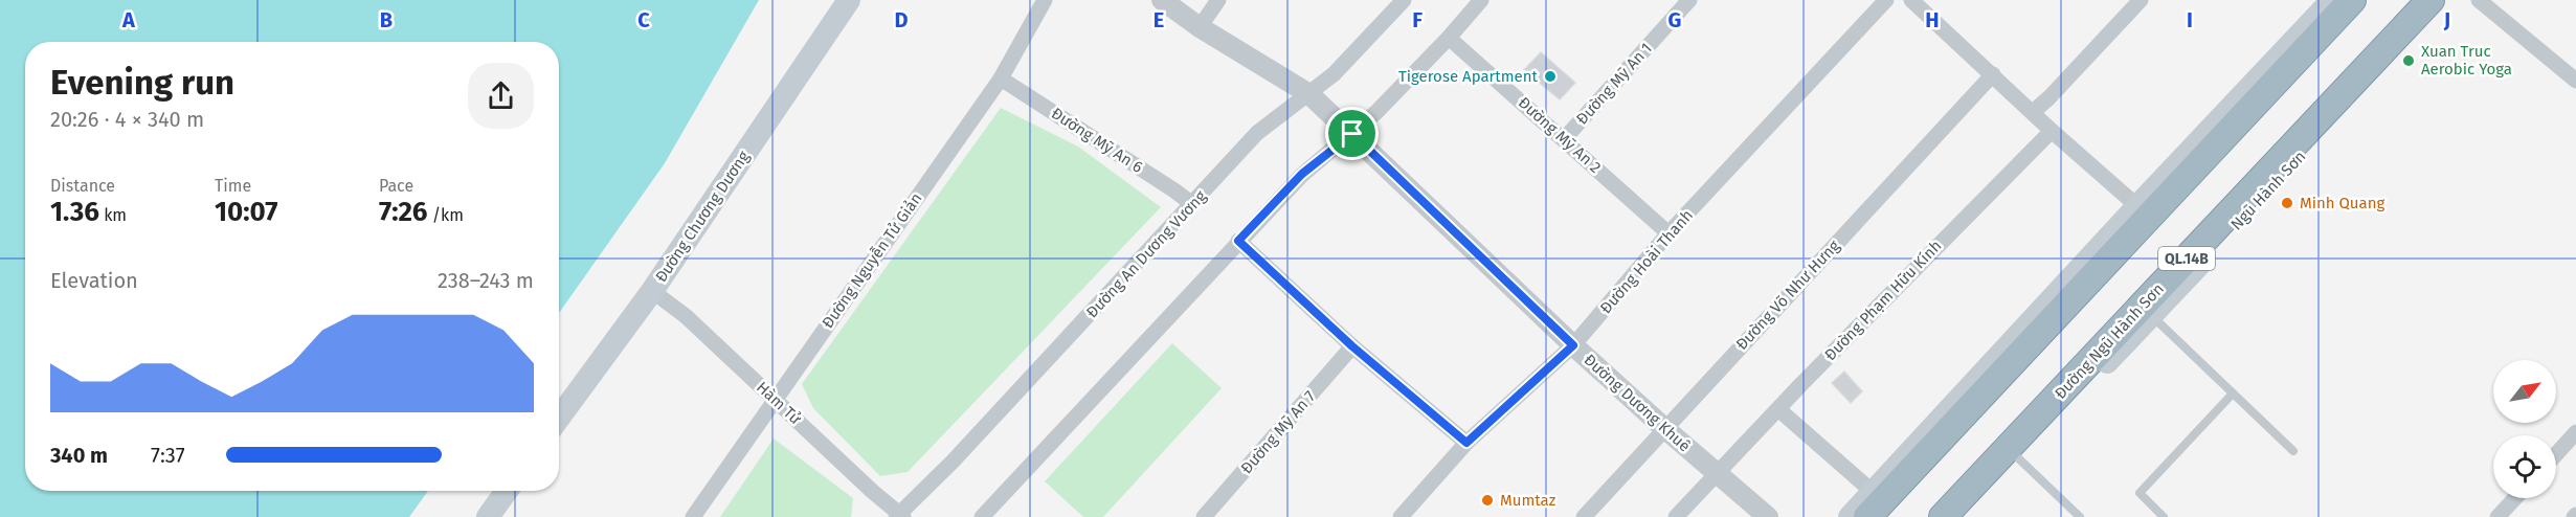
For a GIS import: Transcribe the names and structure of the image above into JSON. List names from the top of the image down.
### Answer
{
  "streets": {
    "highway": ["QL.14B", "Đường Ngũ Hành Sơn"],
    "main road": ["Ngũ Hành Sơn", "Đường Chương Dương"],
    "street": [
      "Đường Mỹ An 1",
      "Đường Mỹ An 2",
      "Đường Mỹ An 6",
      "Đường An Dương Vương",
      "Đường Nguyễn Tử Giản",
      "Đường Hoài Thanh",
      "Đường Võ Như Hưng",
      "Đường Phạm Hữu Kính",
      "Hàm Tử",
      "Đường Dương Khuê",
      "Đường Mỹ An 7"
    ]
  },
  "crossings": [
    ["Đường Mỹ An 1", "Đường Mỹ An 2"],
    ["Đường Mỹ An 2", "Đường Hoài Thanh"],
    ["Đường Mỹ An 6", "Đường An Dương Vương"],
    ["Đường Mỹ An 6", "Đường Nguyễn Tử Giản"],
    ["Ngũ Hành Sơn", "Đường Ngũ Hành Sơn"],
    ["Đường Chương Dương", "Hàm Tử"],
    ["Đường An Dương Vương", "Hàm Tử"],
    ["Đường An Dương Vương", "Đường Dương Khuê"],
    ["Đường Nguyễn Tử Giản", "Hàm Tử"],
    ["Đường Hoài Thanh", "Đường Dương Khuê"],
    ["Đường Võ Như Hưng", "Đường Dương Khuê"],
    ["Đường Phạm Hữu Kính", "Đường Dương Khuê"]
  ],
  "places": [
    "Xuan Truc Aerobic Yoga",
    "Tigerose Apartment",
    "Minh Quang",
    "Mumtaz"
  ],
  "north": "top right",
  "page": {
    "heading": ["Evening run", "20:26 · 4 × 340 m"],
    "stats": [
      ["Distance", "1.36 km"],
      ["Time", "10:07"],
      ["Pace", "7:26 /km"]
    ],
    "chart": ["Elevation", "238–243 m"],
    "list": [
      {
        "name": "340 m",
        "note": "7:37"
      }
    ]
  },
  "grid": {
    "columns": [
      "A",
      "B",
      "C",
      "D",
      "E",
      "F",
      "G",
      "H",
      "I",
      "J"
    ]
  }
}
